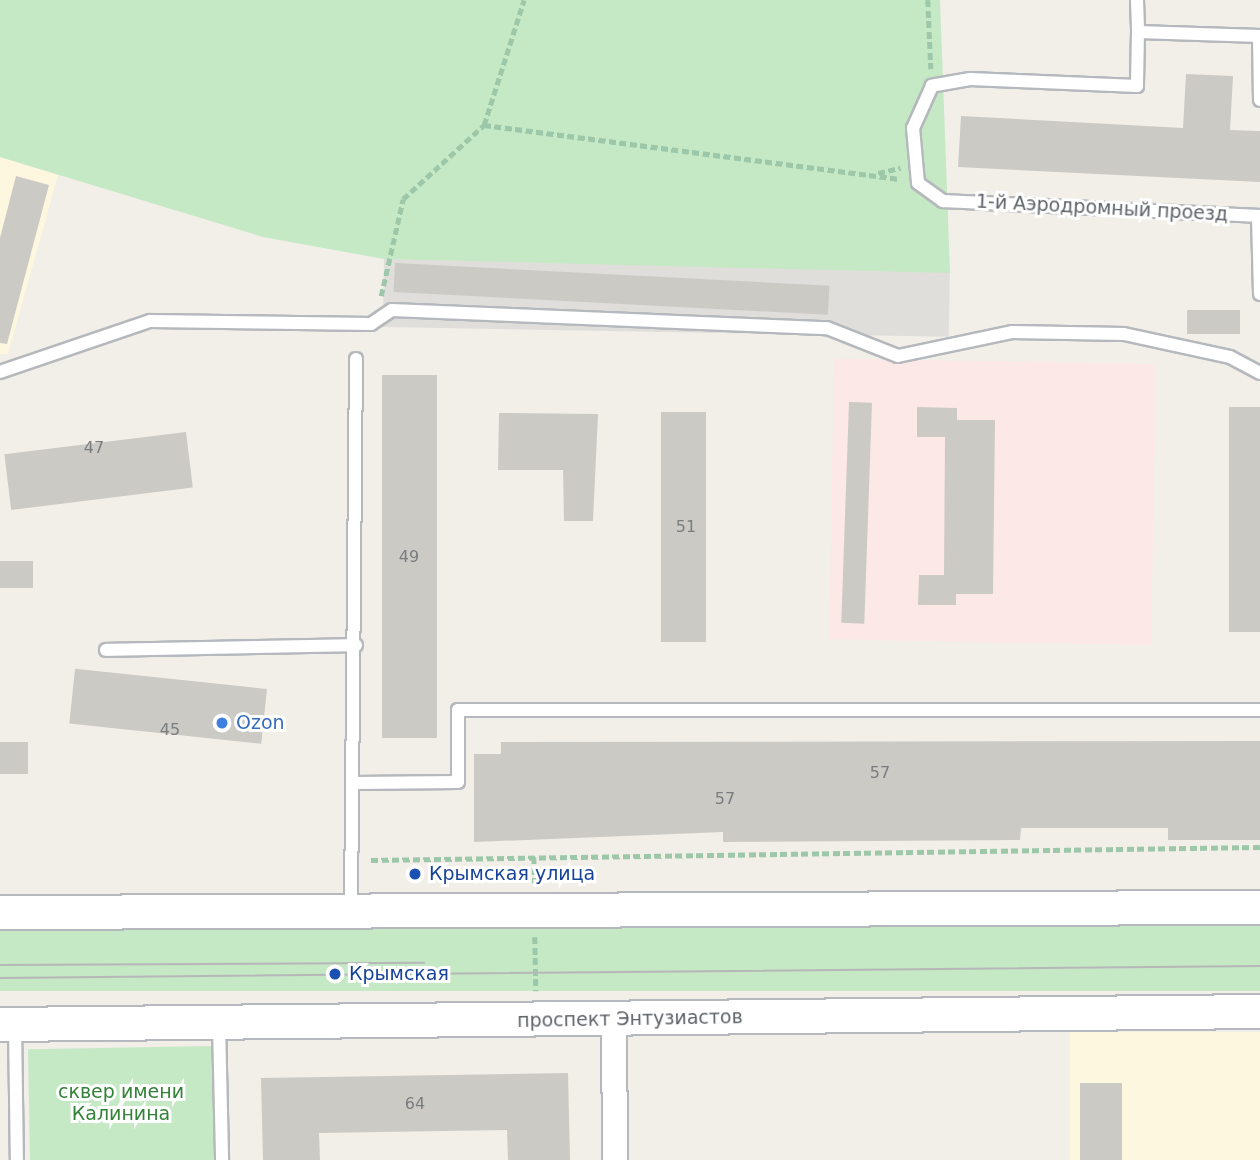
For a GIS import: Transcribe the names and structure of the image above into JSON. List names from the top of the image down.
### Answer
{
  "streets": {
    "main road": ["проспект Энтузиастов"],
    "lane": ["1-й Аэродромный проезд"]
  },
  "parks": ["сквер имени Калинина"],
  "places": ["Ozon", "Крымская улица", "Крымская"],
  "house_numbers": [
    "47",
    "51",
    "49",
    "45",
    "57",
    "57",
    "64"
  ]
}
